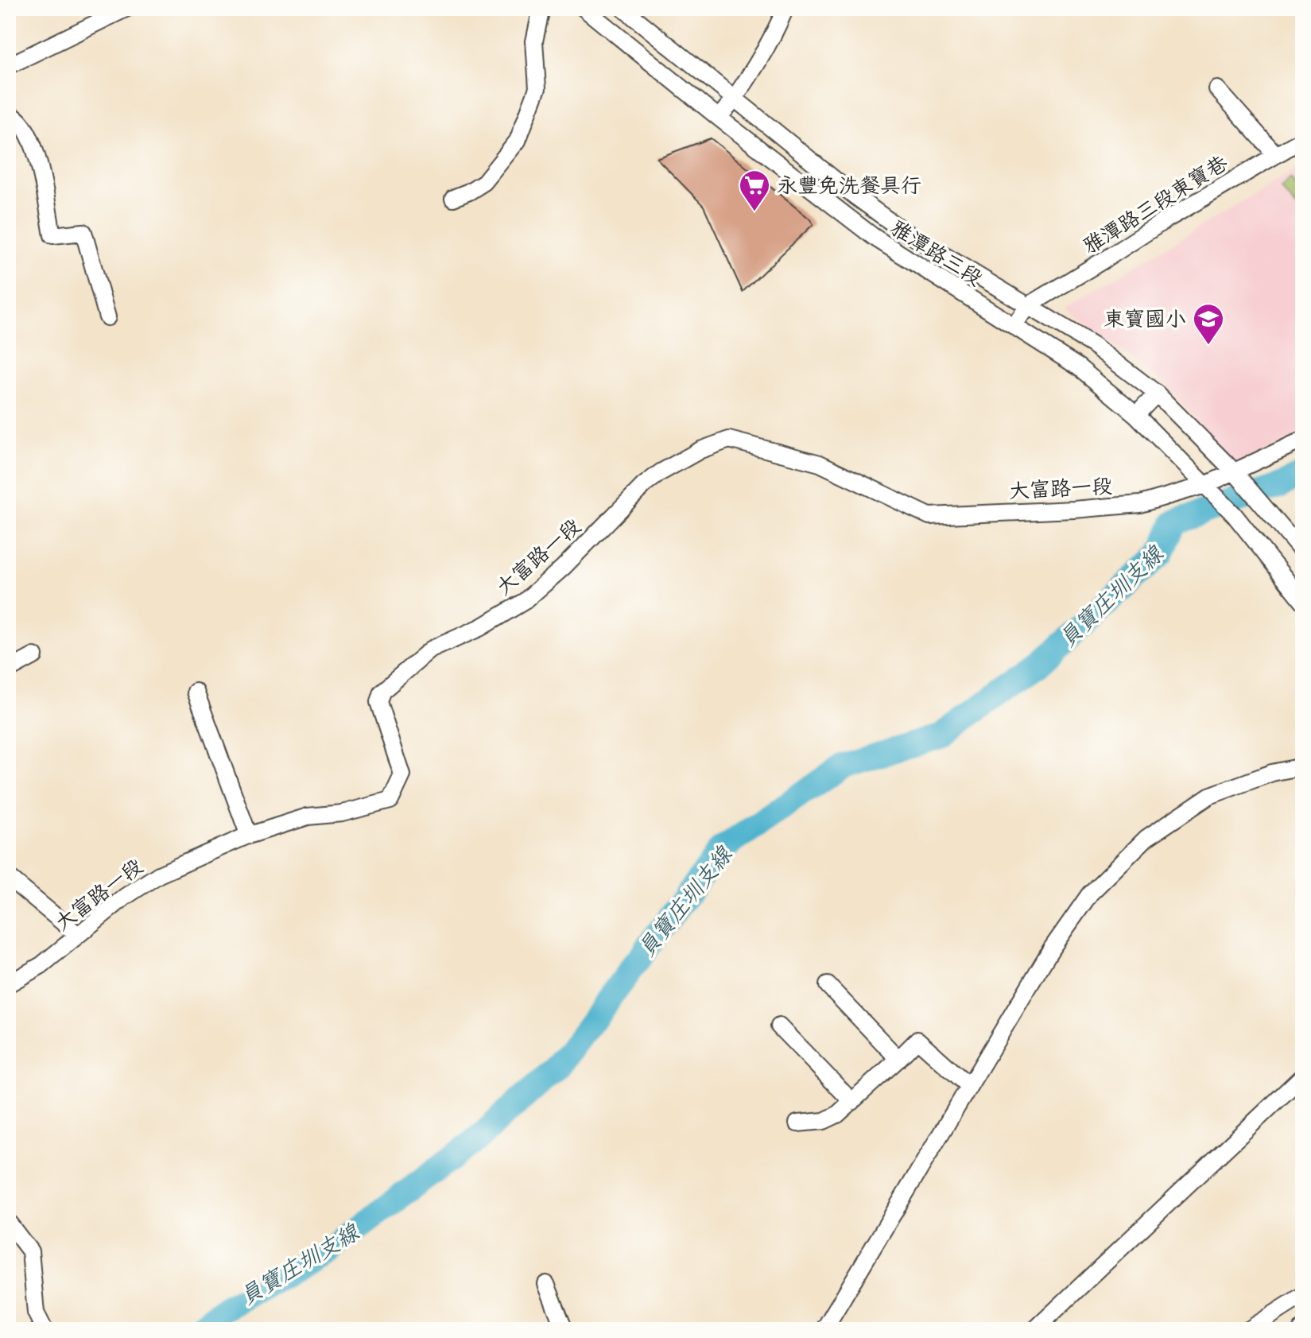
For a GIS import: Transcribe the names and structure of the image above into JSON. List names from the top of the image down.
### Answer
{
  "streets": {
    "street": ["雅潭路三段東寶巷", "雅潭路三段", "大富路一段"]
  },
  "crossings": [
    ["雅潭路三段東寶巷", "雅潭路三段"],
    ["雅潭路三段", "大富路一段"]
  ],
  "water": ["員寶庄圳支線"],
  "places": {
    "supermarket": ["永豐免洗餐具行"],
    "school or university": ["東寶國小"]
  }
}
